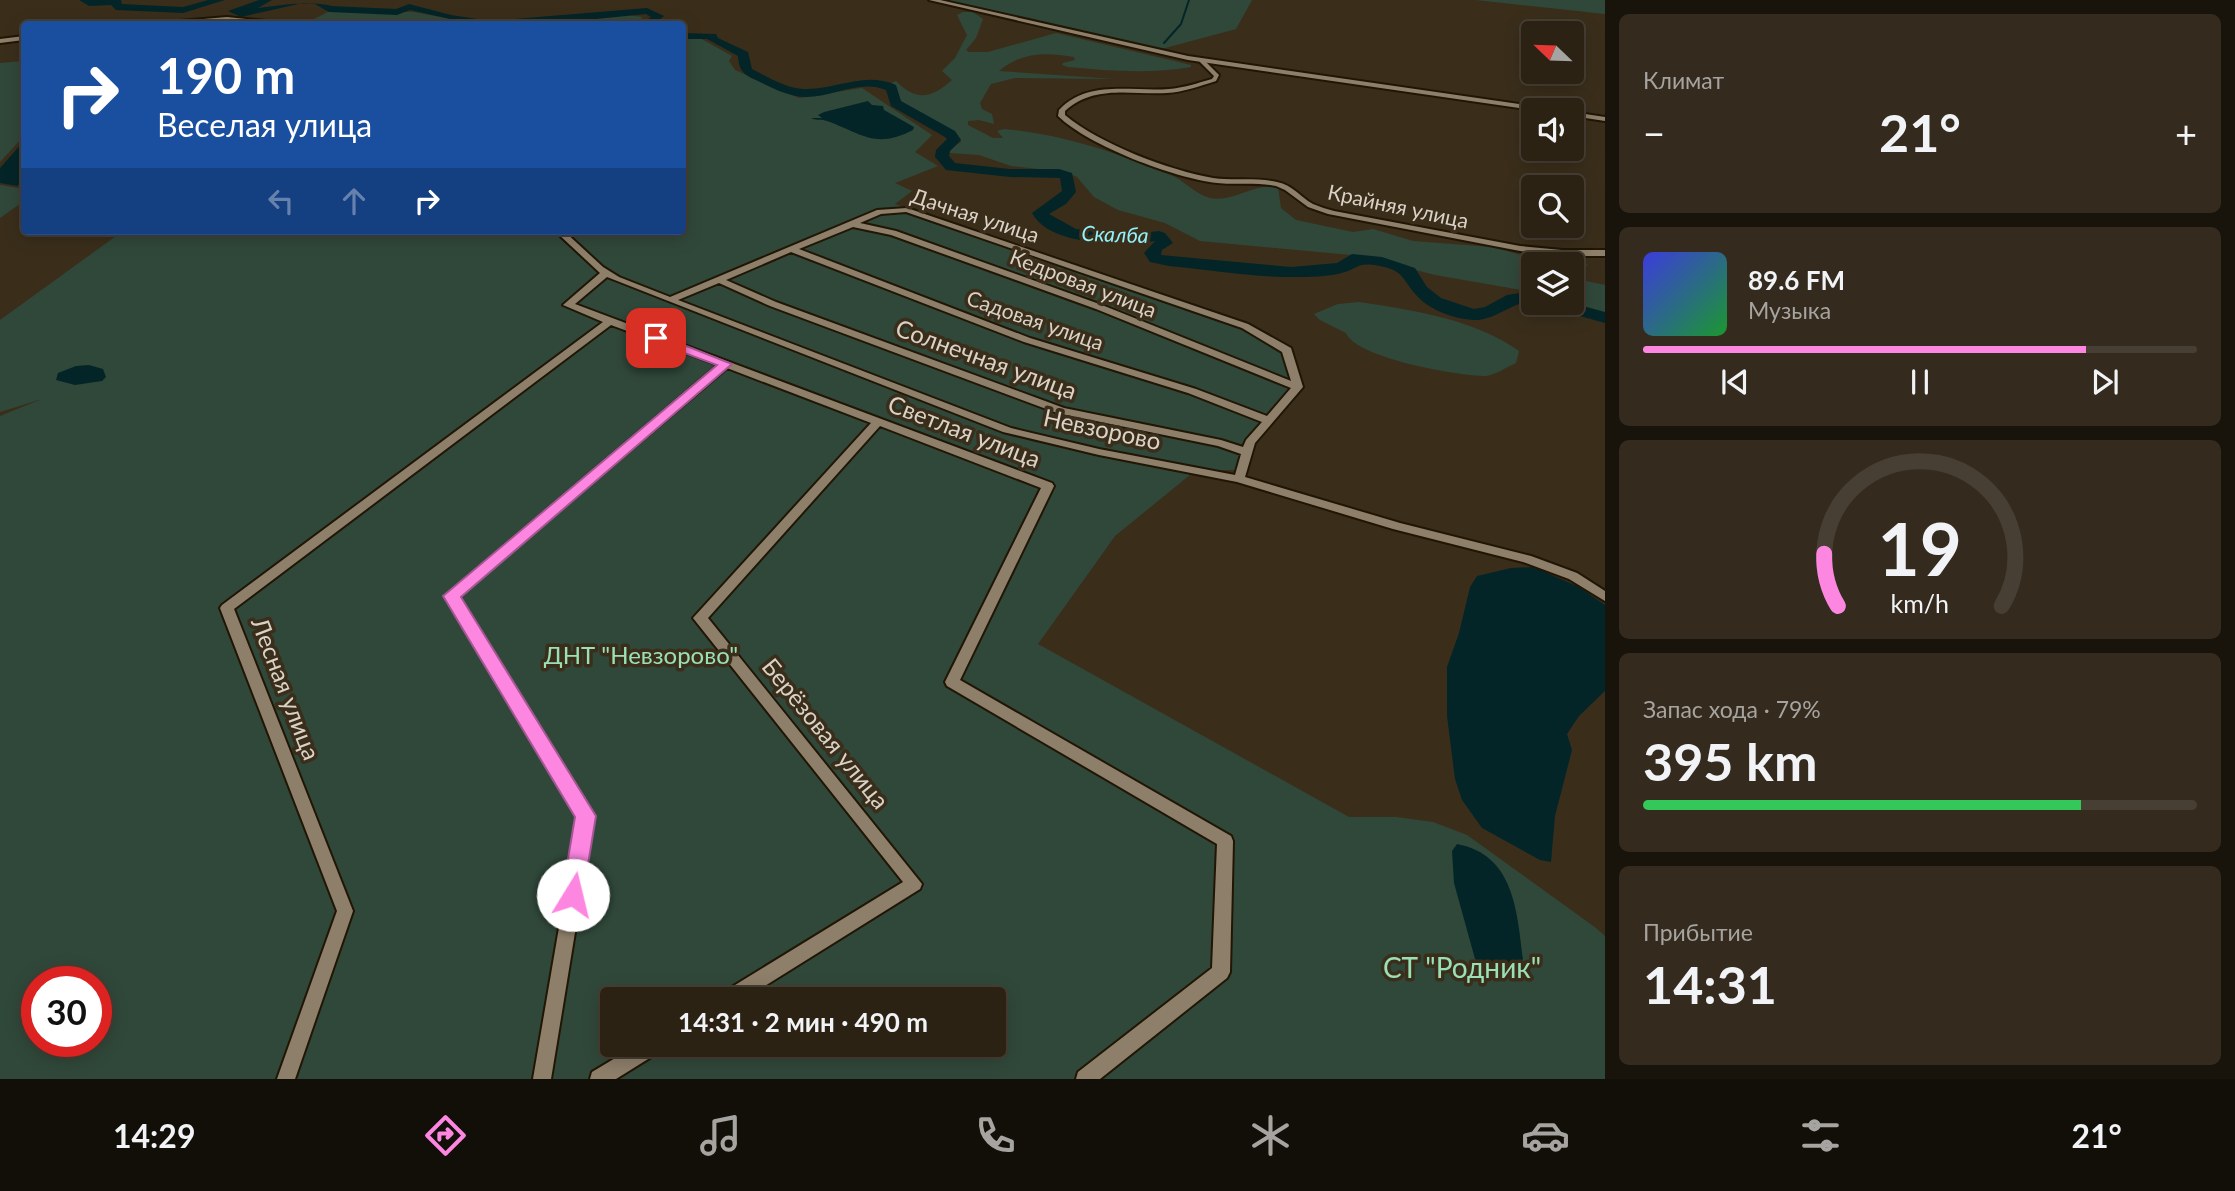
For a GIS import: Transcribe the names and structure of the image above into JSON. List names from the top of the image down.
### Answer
{
  "streets": {
    "street": [
      "Крайняя улица",
      "Дачная улица",
      "Кедровая улица",
      "Садовая улица",
      "Солнечная улица",
      "Невзорово",
      "Светлая улица",
      "Лесная улица",
      "Берёзовая улица"
    ]
  },
  "crossings": [
    ["Дачная улица", "Кедровая улица"],
    ["Дачная улица", "Садовая улица"],
    ["Дачная улица", "Солнечная улица"],
    ["Дачная улица", "Невзорово"],
    ["Невзорово", "Светлая улица"],
    ["Светлая улица", "Лесная улица"],
    ["Светлая улица", "Берёзовая улица"]
  ],
  "water": ["Скалба"],
  "parks": ["ДНТ \"Невзорово\"", "СТ \"Родник\""],
  "north": "top left",
  "page": {
    "tile": [
      "Климат",
      ["Запас хода · 79%", "395 km"],
      ["Прибытие", "14:31"]
    ],
    "turn": ["190 m", "Веселая улица"],
    "heat": ["−", "21°", "+"],
    "song": ["89.6 FM", "Музыка"],
    "limit": "30",
    "trip": "14:31 · 2 мин · 490 m",
    "tabs": ["14:29", "21°"],
    "gauge": ["19", "km/h"]
  }
}
